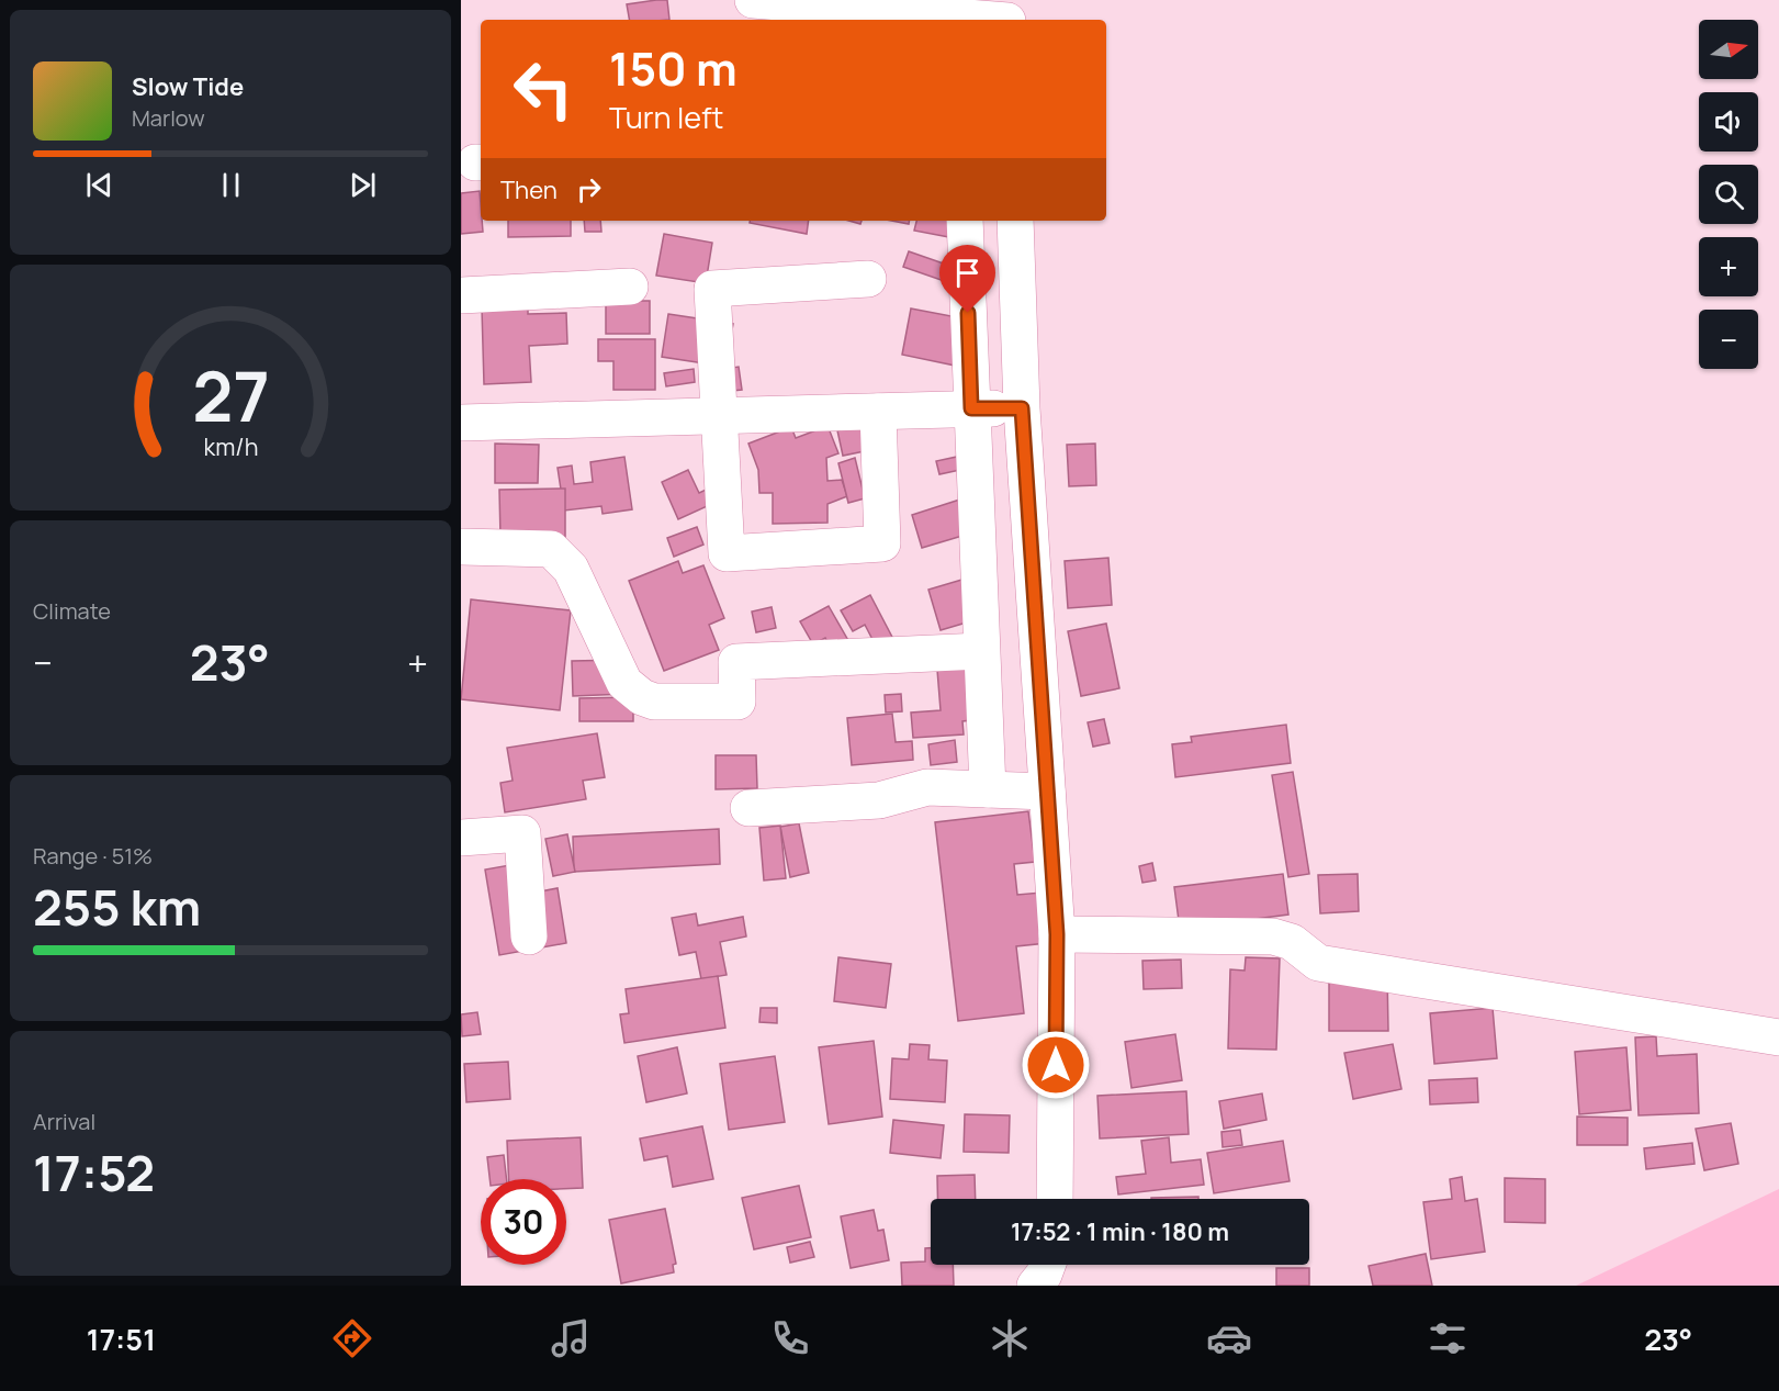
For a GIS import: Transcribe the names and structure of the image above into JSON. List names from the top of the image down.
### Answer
{
  "north": "right",
  "page": {
    "map_buttons": ["+", "−"],
    "turn": ["150 m", "Turn left"],
    "song": ["Slow Tide", "Marlow"],
    "then": "Then",
    "tile": [
      "Climate",
      ["Range · 51%", "255 km"],
      ["Arrival", "17:52"]
    ],
    "heat": ["−", "23°", "+"],
    "limit": "30",
    "trip": "17:52 · 1 min · 180 m",
    "tabs": ["17:51", "23°"],
    "gauge": ["27", "km/h"]
  }
}
